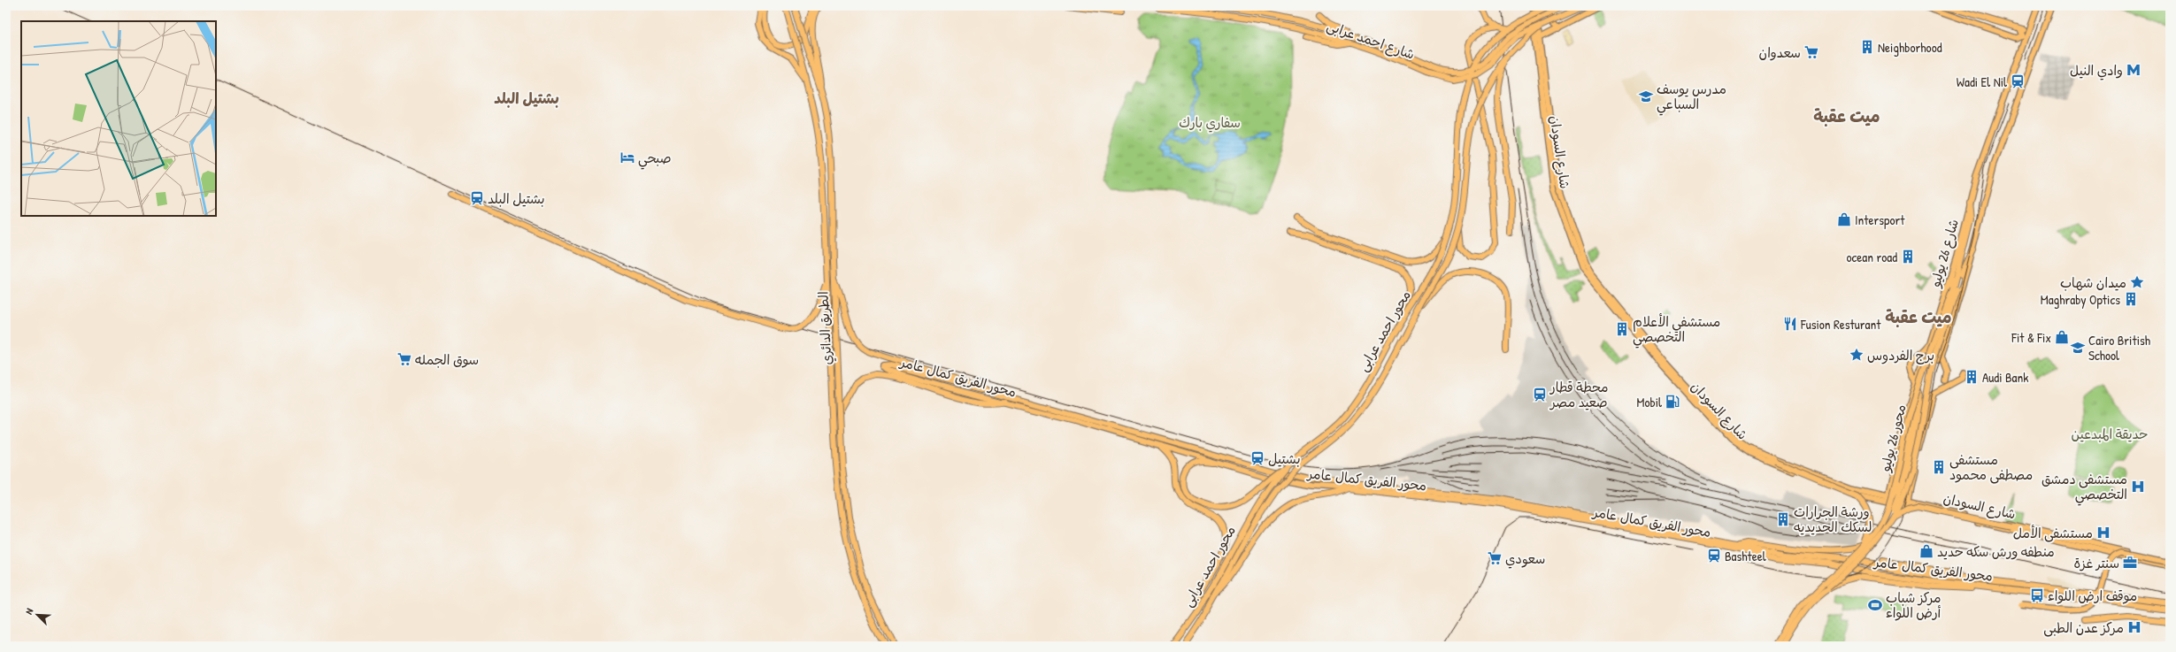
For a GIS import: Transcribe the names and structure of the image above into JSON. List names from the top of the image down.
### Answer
{
  "streets": {
    "highway": [
      "شارع احمد عرابى",
      "الطريق الدائري",
      "محور احمد عرابى",
      "محور الفريق كمال عامر",
      "محور 26 يوليو"
    ],
    "main road": ["شارع السودان", "شارع 26 يوليو"]
  },
  "crossings": [
    ["شارع احمد عرابى", "محور احمد عرابى"],
    ["شارع السودان", "محور 26 يوليو"],
    ["شارع 26 يوليو", "محور 26 يوليو"]
  ],
  "districts": ["بشتيل البلد", "ميت عقبة", "ميت عقبة"],
  "parks": ["سفاري بارك", "حديقة المبدعين"],
  "places": {
    "building": [
      "Neighborhood",
      "ocean road",
      "Maghraby Optics",
      "مستشفي الأعلام التخصصي",
      "Audi Bank",
      "مستشفى مصطفى محمود",
      "ورشة الجرارات لسكك الحديديه"
    ],
    "supermarket": ["سعدوان", "سوق الجمله", "سعودي"],
    "metro station": ["وادي النيل"],
    "station": [
      "Wadi El Nil",
      "بشتيل البلد",
      "محطة قطار صعيد مصر",
      "بشتيل",
      "Bashteel"
    ],
    "school or university": ["مدرس يوسف السباعي", "Cairo British School"],
    "hotel": ["صبحي"],
    "shop": ["Intersport", "Fit & Fix", "منطفه ورش سكه حديد"],
    "place": ["ميدان شهاب", "برج الفردوس"],
    "restaurant": ["Fusion Resturant"],
    "fuel station": ["Mobil"],
    "hospital": ["مستشفى دمشق التخصصي", "مستشفى الأمل", "مركز عدن الطبى"],
    "office": ["سنتر غزة"],
    "bus stop": ["موقف ارض اللواء"],
    "sports": ["مركز شباب أرض اللواء"]
  },
  "north": "top left"
}
